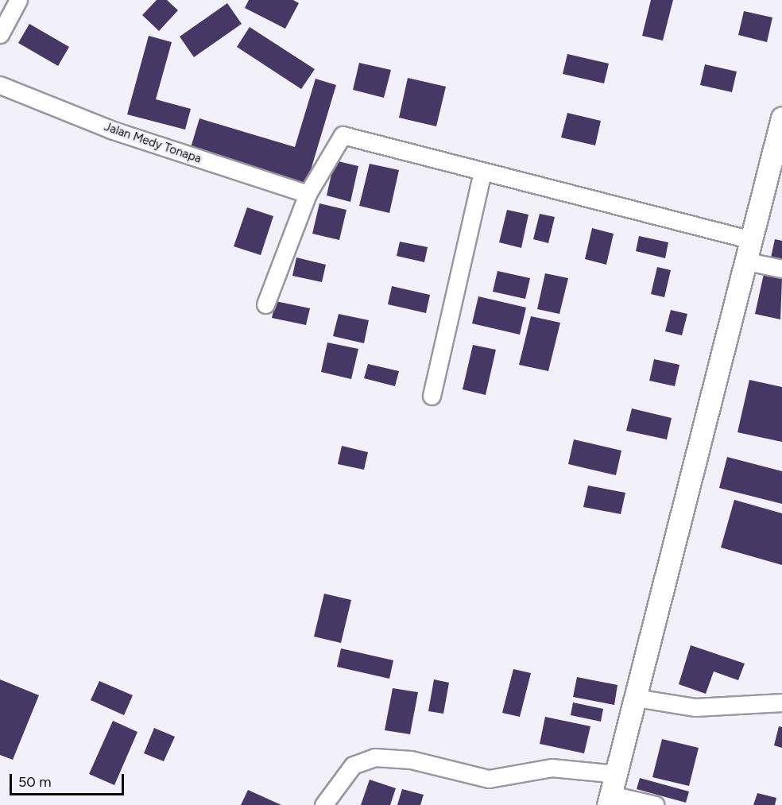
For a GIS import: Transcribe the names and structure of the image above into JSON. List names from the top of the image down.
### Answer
{
  "streets": {
    "street": ["Jalan Medy Tonapa"]
  },
  "scale_bar": "50 m"
}
